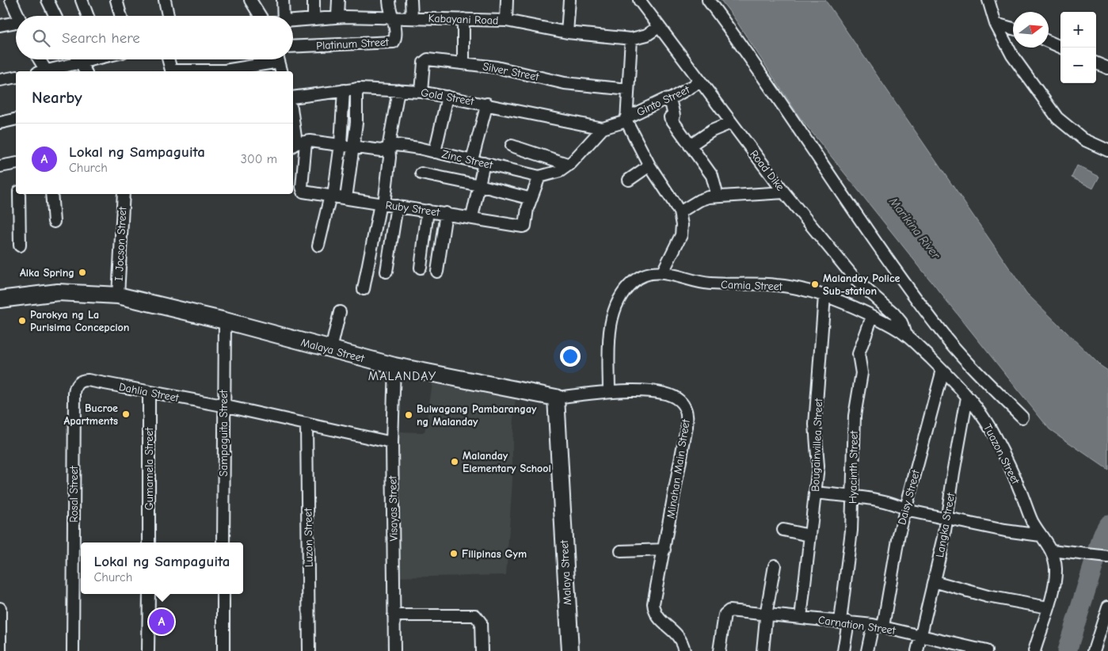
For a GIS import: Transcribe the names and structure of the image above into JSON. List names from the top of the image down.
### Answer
{
  "streets": {
    "street": [
      "Kabayani Road",
      "Platinum Street",
      "Silver Street",
      "Gold Street",
      "Ginto Street",
      "Zinc Street",
      "Road Dike",
      "Ruby Street",
      "I. Jocson Street",
      "Camia Street",
      "Malaya Street",
      "Dahlia Street",
      "Sampaguita Street",
      "Bougainvillea Street",
      "Tuazon Street",
      "Hyacinth Street",
      "Gumamela Street",
      "Minahan Main Street",
      "Rosal Street",
      "Daisy Street",
      "Visayas Street",
      "Langka Street",
      "Luzon Street",
      "Carnation Street"
    ]
  },
  "crossings": [
    ["Kabayani Road", "Platinum Street"],
    ["Kabayani Road", "Road Dike"],
    ["Silver Street", "Gold Street"],
    ["Gold Street", "Zinc Street"],
    ["Ginto Street", "Road Dike"],
    ["Zinc Street", "Ruby Street"],
    ["Road Dike", "Camia Street"],
    ["Road Dike", "Tuazon Street"],
    ["I. Jocson Street", "Malaya Street"],
    ["Camia Street", "Bougainvillea Street"],
    ["Camia Street", "Tuazon Street"],
    ["Camia Street", "Hyacinth Street"],
    ["Malaya Street", "Sampaguita Street"],
    ["Malaya Street", "Minahan Main Street"],
    ["Malaya Street", "Visayas Street"],
    ["Dahlia Street", "Sampaguita Street"],
    ["Dahlia Street", "Gumamela Street"],
    ["Dahlia Street", "Rosal Street"],
    ["Bougainvillea Street", "Carnation Street"],
    ["Tuazon Street", "Daisy Street"],
    ["Tuazon Street", "Langka Street"],
    ["Hyacinth Street", "Carnation Street"],
    ["Daisy Street", "Carnation Street"],
    ["Langka Street", "Carnation Street"]
  ],
  "districts": ["MALANDAY"],
  "water": ["Marikina River"],
  "places": [
    "Alka Spring",
    "Malanday Police Sub-station",
    "Parokya ng La Purisima Concepcion",
    "Bucroe Apartments",
    "Bulwagang Pambarangay ng Malanday",
    "Malanday Elementary School",
    "Filipinas Gym"
  ],
  "north": "right",
  "page": {
    "map_buttons": ["+", "−"],
    "search": "Search here",
    "heading": "Nearby",
    "list": [
      {
        "mark": "A",
        "name": "Lokal ng Sampaguita",
        "note": "Church",
        "value": "300 m"
      }
    ],
    "popup": ["Lokal ng Sampaguita", "Church"],
    "pins": "A"
  }
}
